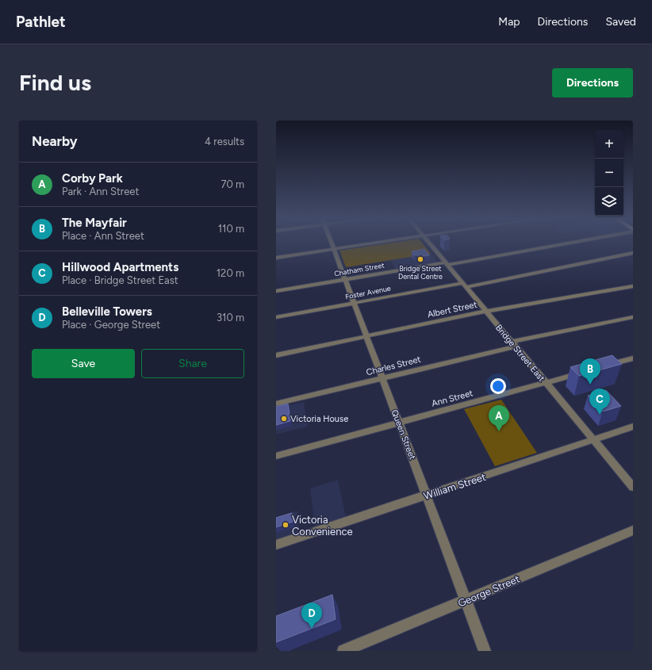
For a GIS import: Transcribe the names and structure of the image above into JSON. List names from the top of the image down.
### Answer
{
  "streets": {
    "street": [
      "Chatham Street",
      "Foster Avenue",
      "Albert Street",
      "Bridge Street East",
      "Charles Street",
      "Ann Street",
      "Queen Street",
      "William Street",
      "George Street"
    ]
  },
  "crossings": [
    ["Chatham Street", "Bridge Street East"],
    ["Chatham Street", "Queen Street"],
    ["Foster Avenue", "Bridge Street East"],
    ["Foster Avenue", "Queen Street"],
    ["Albert Street", "Bridge Street East"],
    ["Albert Street", "Queen Street"],
    ["Bridge Street East", "Charles Street"],
    ["Bridge Street East", "Ann Street"],
    ["Bridge Street East", "William Street"],
    ["Charles Street", "Queen Street"],
    ["Ann Street", "Queen Street"],
    ["Queen Street", "William Street"],
    ["Queen Street", "George Street"]
  ],
  "places": ["Bridge Street Dental Centre", "Victoria House", "Victoria Convenience"],
  "page": {
    "header": "Pathlet",
    "nav": ["Map", "Directions", "Saved"],
    "buttons": [
      "Directions",
      ["Save", "Share"]
    ],
    "title": "Find us",
    "heading": ["Nearby", "4 results"],
    "map_buttons": ["+", "−"],
    "list": [
      {
        "mark": "A",
        "name": "Corby Park",
        "note": "Park · Ann Street",
        "value": "70 m"
      },
      {
        "mark": "B",
        "name": "The Mayfair",
        "note": "Place · Ann Street",
        "value": "110 m"
      },
      {
        "mark": "C",
        "name": "Hillwood Apartments",
        "note": "Place · Bridge Street East",
        "value": "120 m"
      },
      {
        "mark": "D",
        "name": "Belleville Towers",
        "note": "Place · George Street",
        "value": "310 m"
      }
    ],
    "pins": [
      "B",
      "C",
      "A",
      "D"
    ]
  }
}
